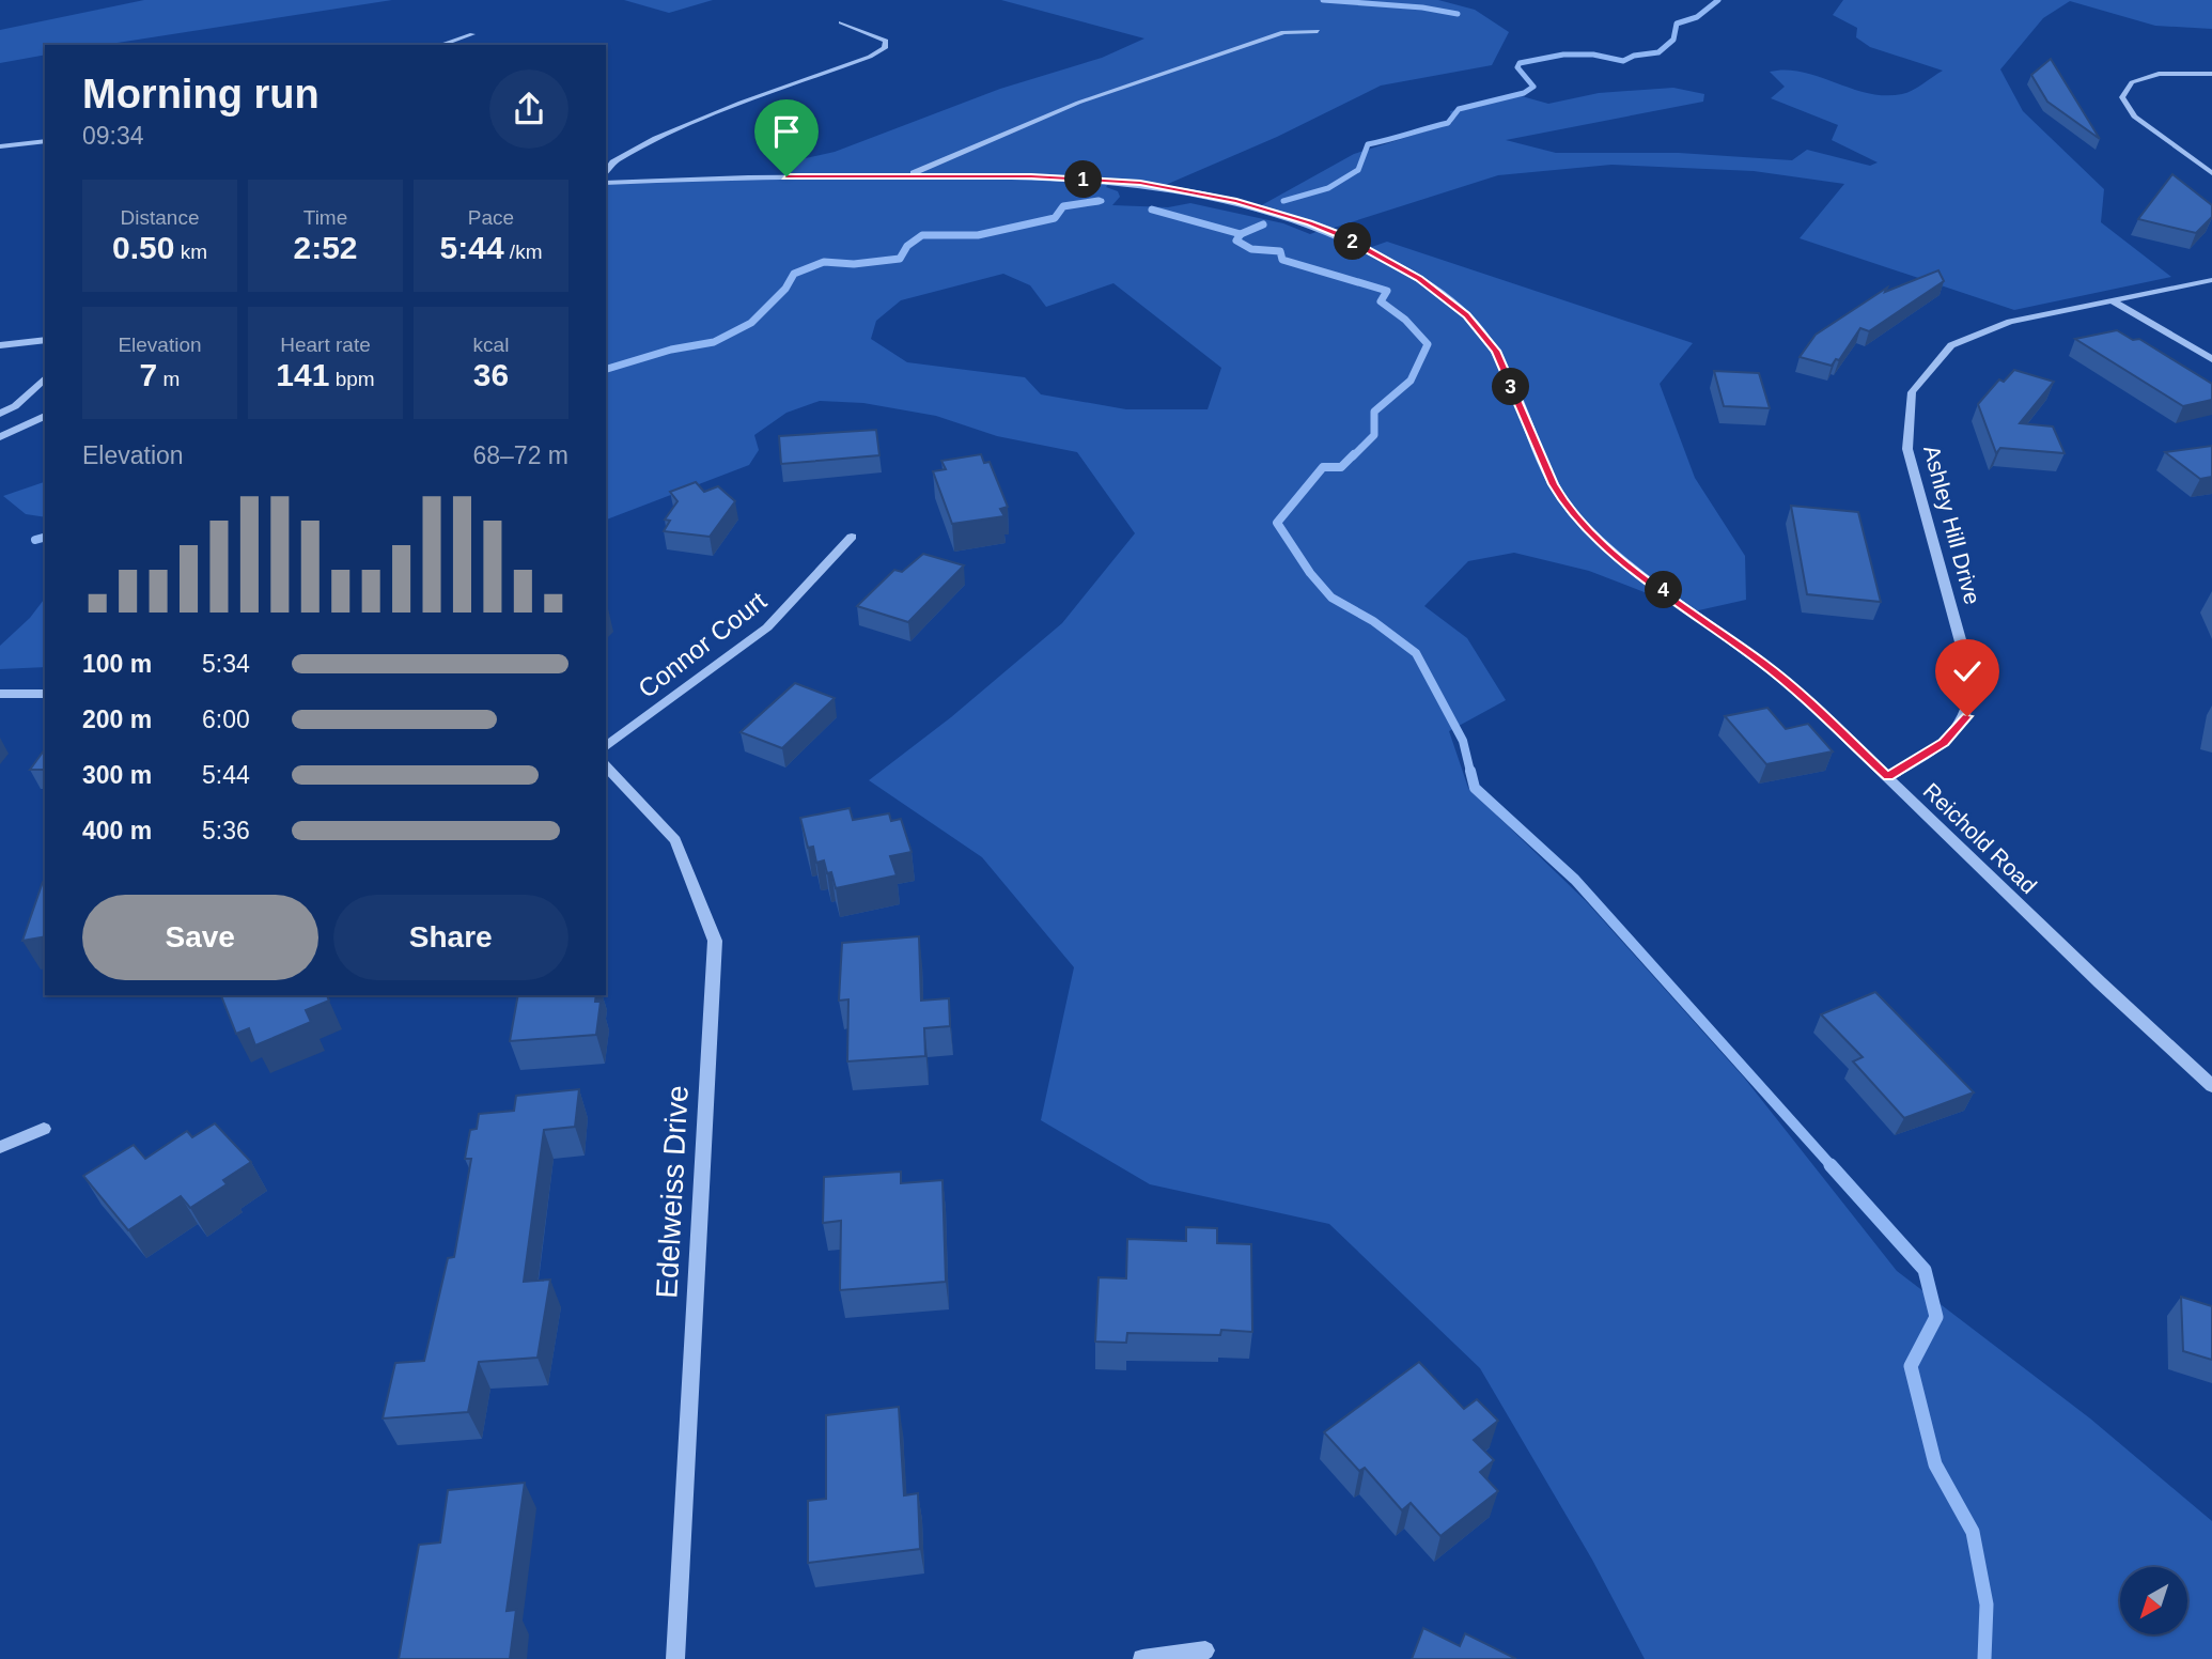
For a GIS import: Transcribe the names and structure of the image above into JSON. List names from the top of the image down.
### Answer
{
  "streets": {
    "street": [
      "Ashley Hill Drive",
      "Connor Court",
      "Reichold Road",
      "Edelweiss Drive"
    ]
  },
  "crossings": [
    ["Ashley Hill Drive", "Reichold Road"]
  ],
  "north": "bottom left",
  "page": {
    "heading": ["Morning run", "09:34"],
    "pins": [
      "1",
      "2",
      "3",
      "4"
    ],
    "stats": [
      ["Distance", "0.50 km"],
      ["Time", "2:52"],
      ["Pace", "5:44 /km"],
      ["Elevation", "7 m"],
      ["Heart rate", "141 bpm"],
      ["kcal", "36"]
    ],
    "chart": ["Elevation", "68–72 m"],
    "list": [
      {
        "name": "100 m",
        "note": "5:34"
      },
      {
        "name": "200 m",
        "note": "6:00"
      },
      {
        "name": "300 m",
        "note": "5:44"
      },
      {
        "name": "400 m",
        "note": "5:36"
      }
    ],
    "buttons": ["Save", "Share"]
  }
}
